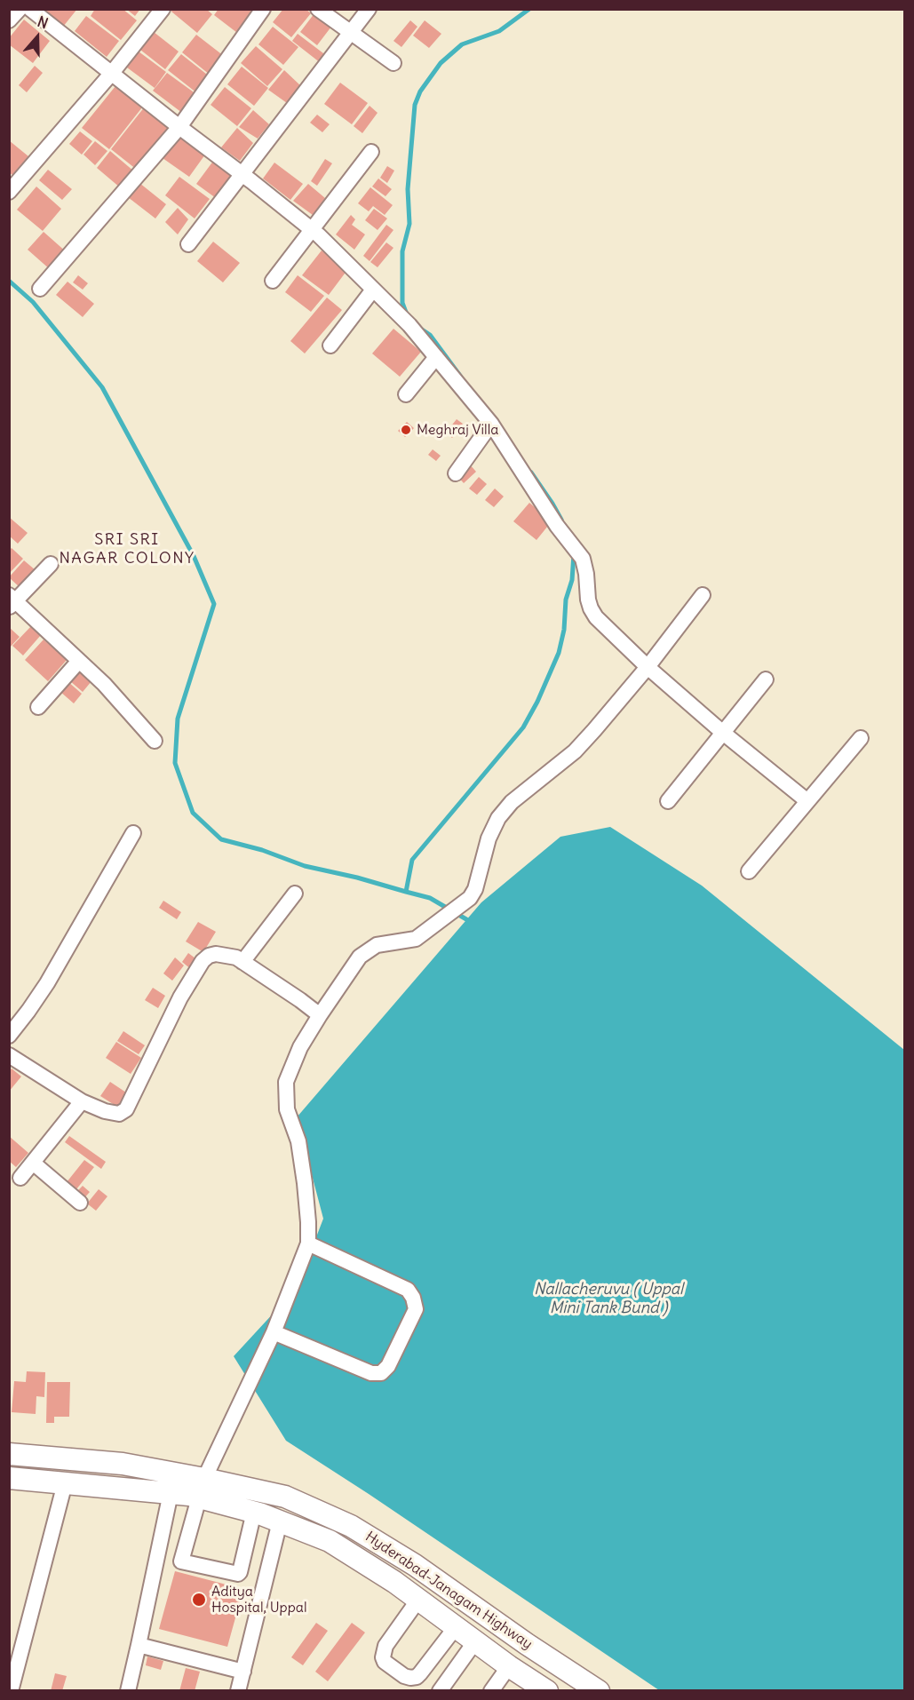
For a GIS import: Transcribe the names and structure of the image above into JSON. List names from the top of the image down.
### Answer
{
  "streets": {
    "highway": ["Hyderabad-Janagam Highway"]
  },
  "districts": ["SRI SRI NAGAR COLONY"],
  "water": ["Nallacheruvu ( Uppal Mini Tank Bund )"],
  "places": ["Meghraj Villa", "Aditya Hospital, Uppal"],
  "north": "top"
}
